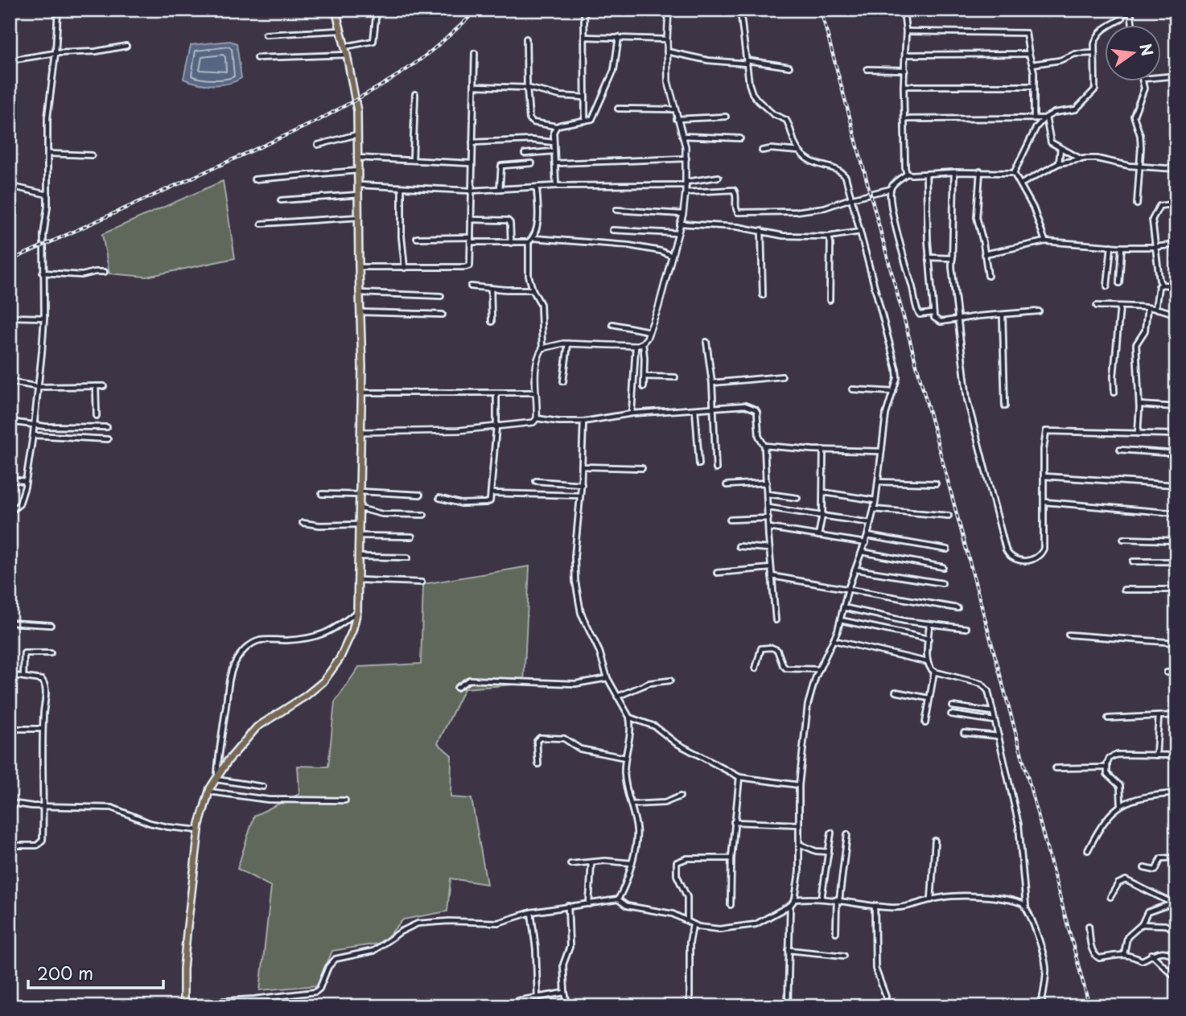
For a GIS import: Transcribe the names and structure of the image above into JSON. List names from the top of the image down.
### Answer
{
  "scale_bar": "200 m",
  "north": "right"
}
